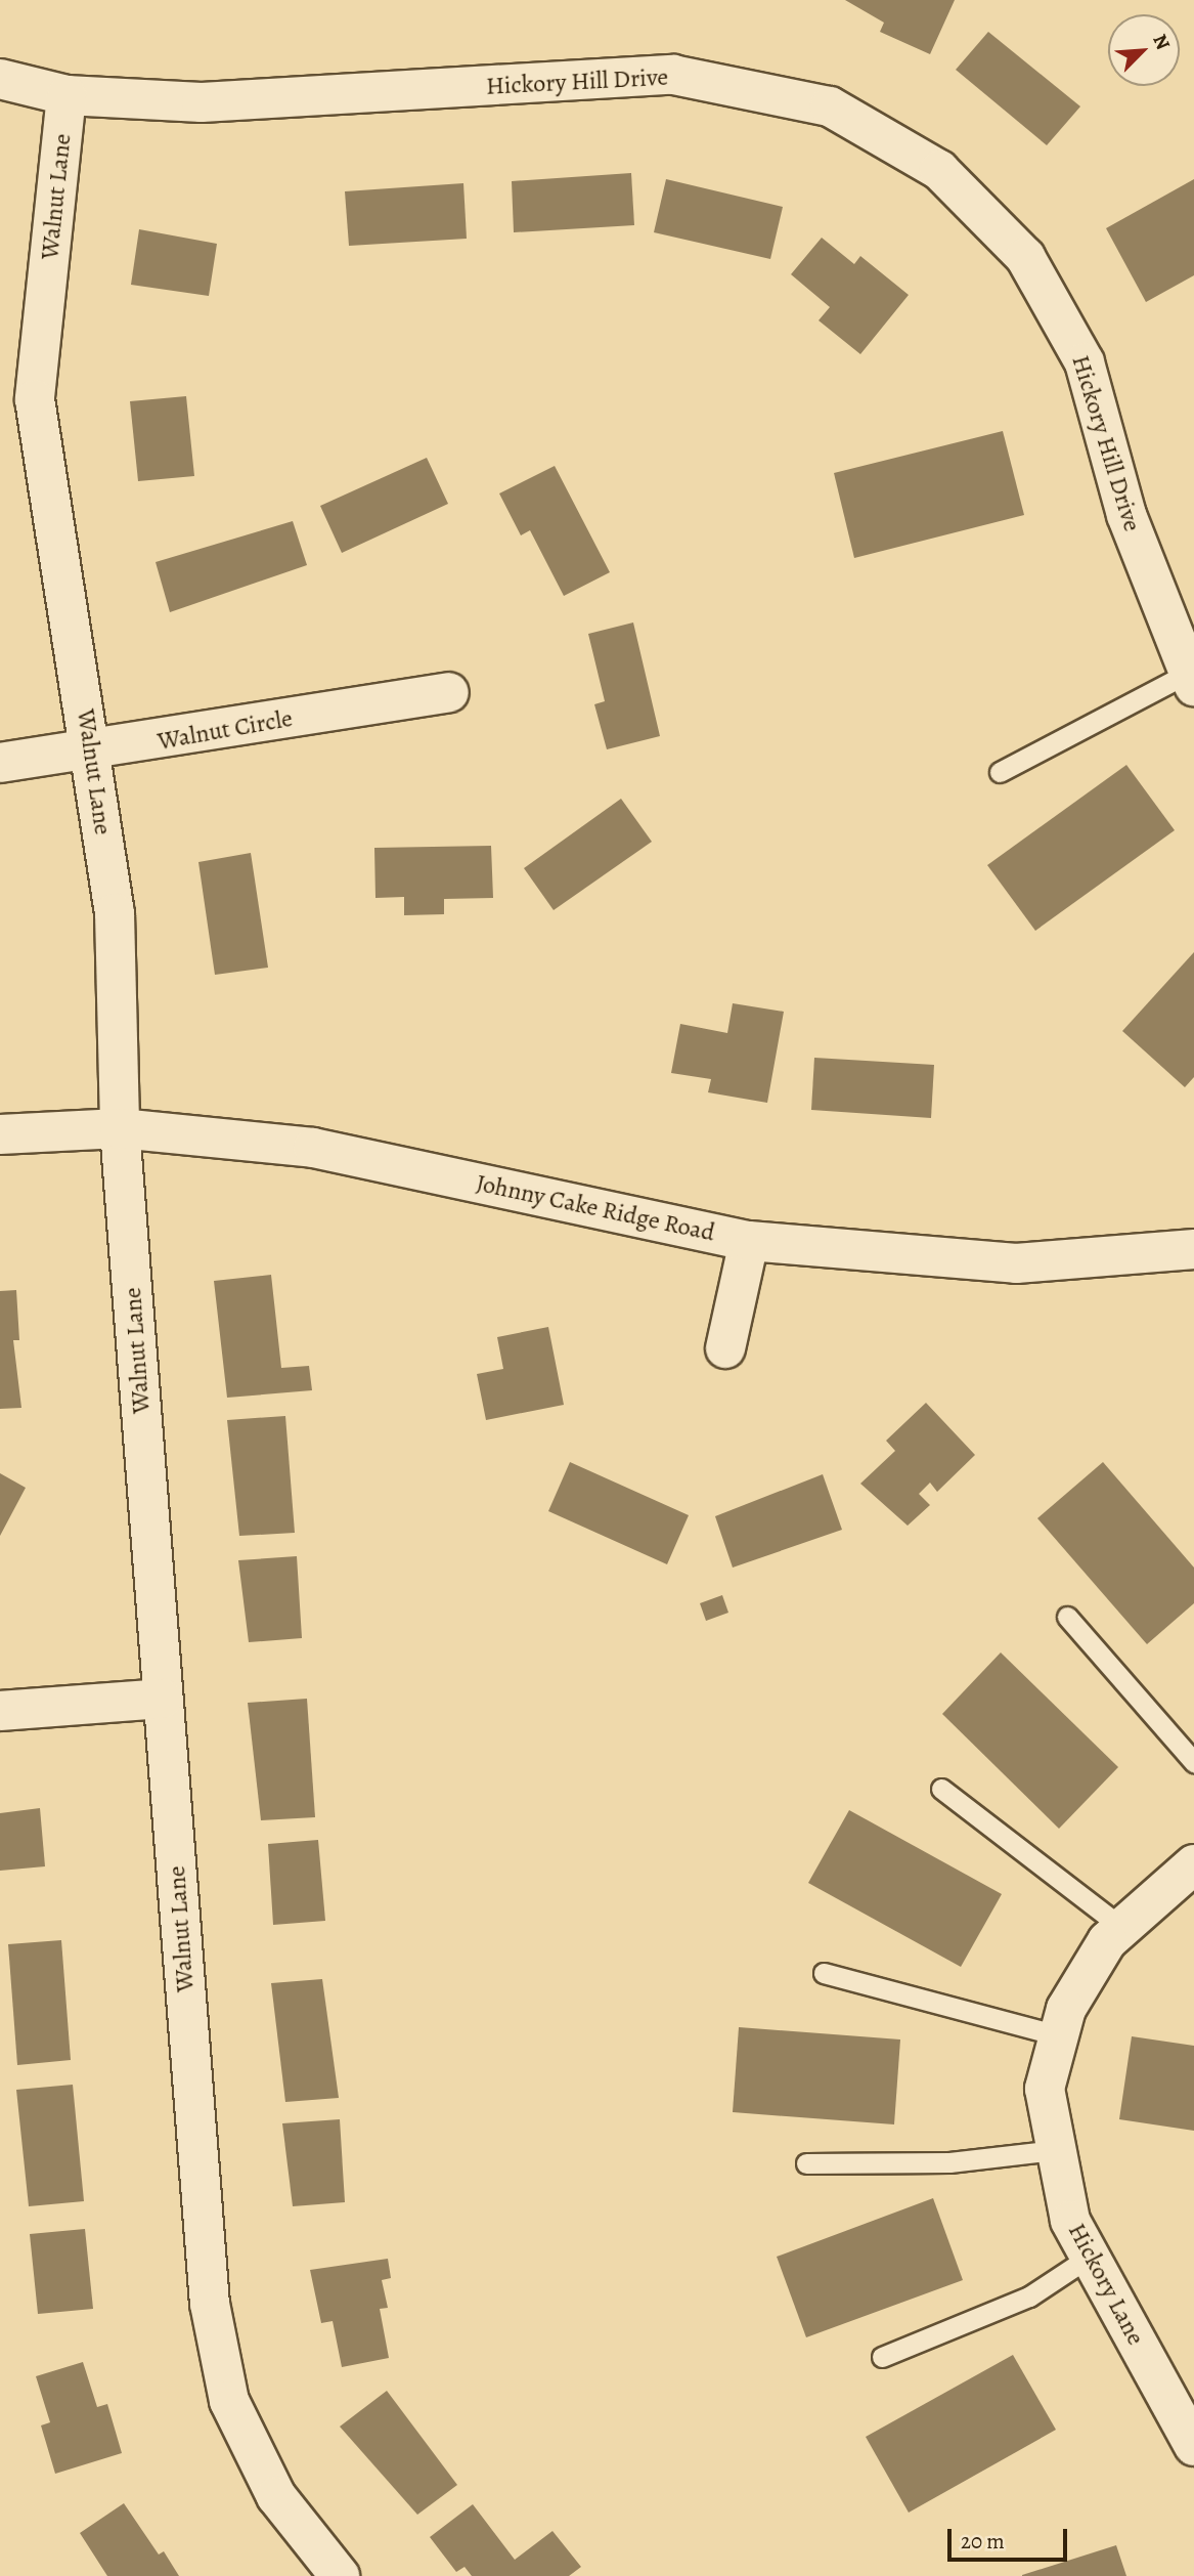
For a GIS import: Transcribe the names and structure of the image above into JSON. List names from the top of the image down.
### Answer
{
  "streets": {
    "street": [
      "Hickory Hill Drive",
      "Walnut Lane",
      "Walnut Circle",
      "Johnny Cake Ridge Road",
      "Hickory Lane"
    ]
  },
  "crossings": [
    ["Hickory Hill Drive", "Walnut Lane"],
    ["Walnut Lane", "Walnut Circle"],
    ["Walnut Lane", "Johnny Cake Ridge Road"]
  ],
  "scale_bar": "20 m",
  "north": "top right"
}
